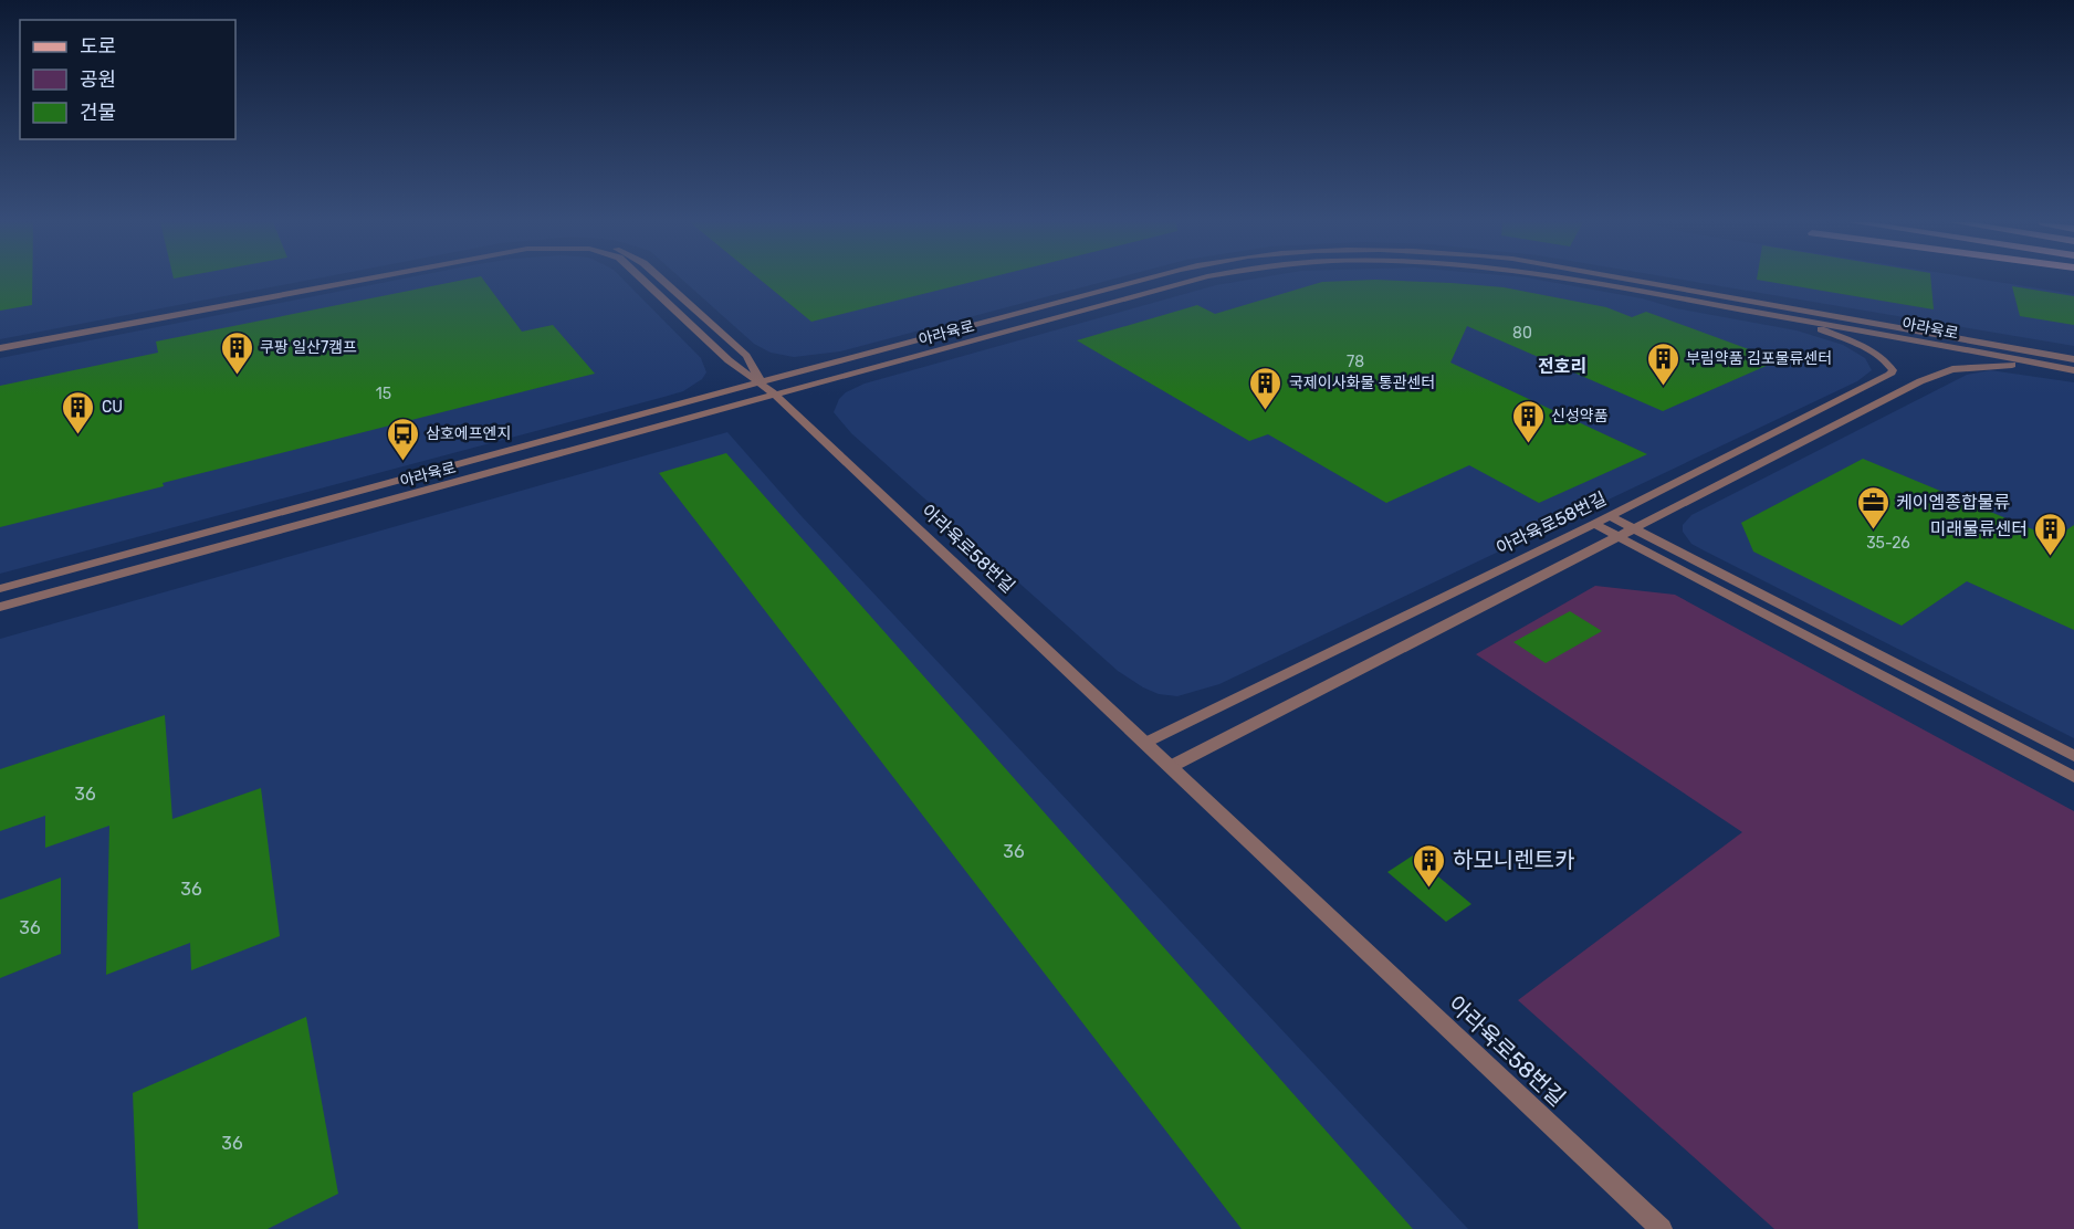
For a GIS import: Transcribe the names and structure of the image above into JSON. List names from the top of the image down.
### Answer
{
  "streets": {
    "street": ["아라육로", "아라육로58번길"]
  },
  "crossings": [
    ["아라육로", "아라육로58번길"]
  ],
  "districts": ["전호리"],
  "places": {
    "building": [
      "쿠팡 일산7캠프",
      "부림약품 김포물류센터",
      "국제이사화물 통관센터",
      "CU",
      "신성약품",
      "미래물류센터",
      "하모니렌트카"
    ],
    "bus stop": ["삼호에프엔지"],
    "office": ["케이엠종합물류"]
  },
  "house_numbers": [
    "80",
    "78",
    "15",
    "35-26",
    "36",
    "36",
    "36",
    "36",
    "36"
  ],
  "legend": ["도로", "공원", "건물"]
}
